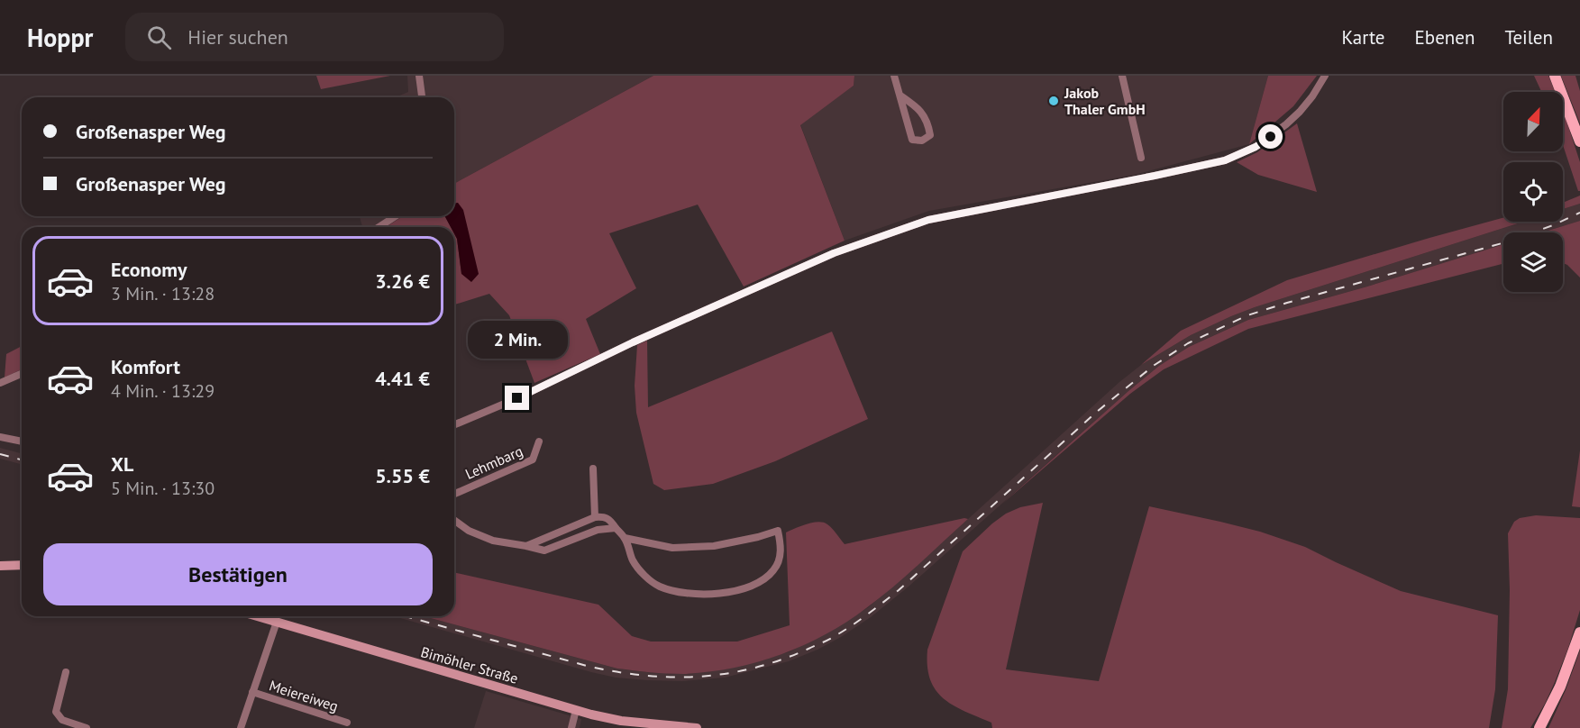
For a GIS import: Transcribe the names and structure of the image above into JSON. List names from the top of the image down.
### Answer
{
  "streets": {
    "street": ["Lehmbarg", "Bimöhler Straße", "Meiereiweg"]
  },
  "places": ["Jakob Thaler GmbH"],
  "north": "top right",
  "page": {
    "header": "Hoppr",
    "search": "Hier suchen",
    "nav": ["Karte", "Ebenen", "Teilen"],
    "banner": ["Großenasper Weg", "Großenasper Weg"],
    "list": [
      {
        "name": "Economy",
        "note": "3 Min. · 13:28",
        "value": "3.26 €"
      },
      {
        "name": "Komfort",
        "note": "4 Min. · 13:29",
        "value": "4.41 €"
      },
      {
        "name": "XL",
        "note": "5 Min. · 13:30",
        "value": "5.55 €"
      }
    ],
    "bubble": "2 Min.",
    "buttons": "Bestätigen"
  }
}
